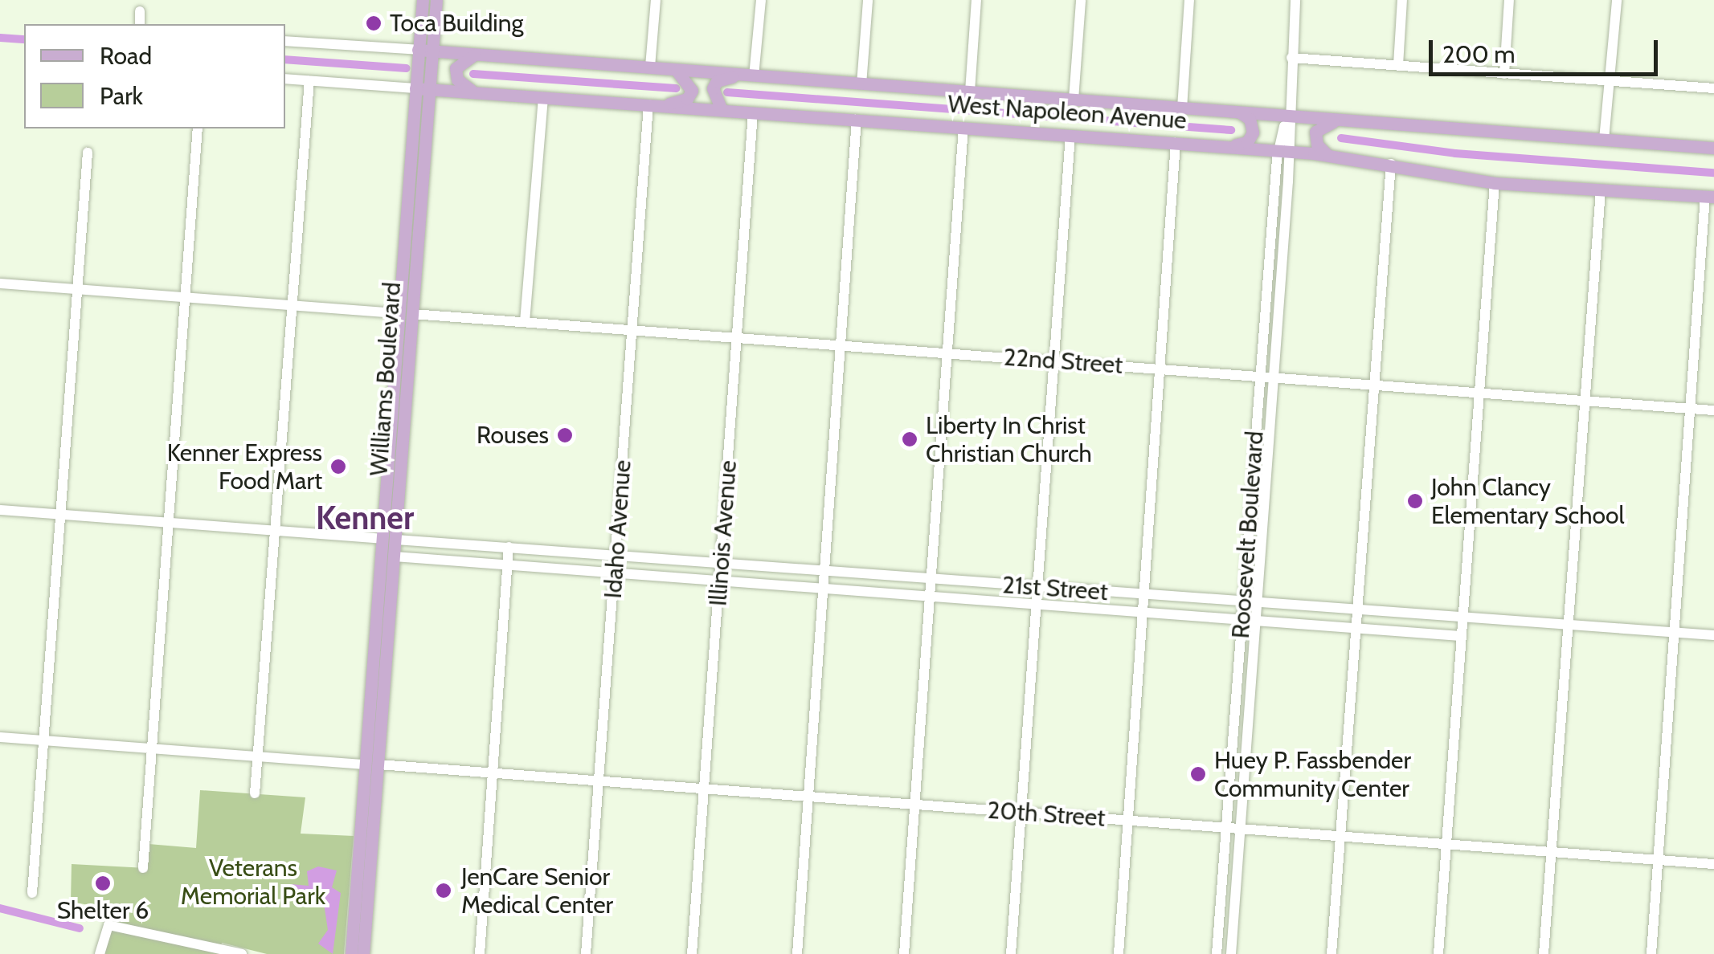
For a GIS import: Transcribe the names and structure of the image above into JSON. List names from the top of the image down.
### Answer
{
  "streets": {
    "main road": ["West Napoleon Avenue", "Williams Boulevard"],
    "street": [
      "22nd Street",
      "Idaho Avenue",
      "Illinois Avenue",
      "Roosevelt Boulevard",
      "21st Street",
      "20th Street"
    ]
  },
  "crossings": [
    ["West Napoleon Avenue", "Williams Boulevard"],
    ["West Napoleon Avenue", "Idaho Avenue"],
    ["West Napoleon Avenue", "Illinois Avenue"],
    ["West Napoleon Avenue", "Roosevelt Boulevard"],
    ["22nd Street", "Williams Boulevard"],
    ["22nd Street", "Idaho Avenue"],
    ["22nd Street", "Illinois Avenue"],
    ["22nd Street", "Roosevelt Boulevard"],
    ["Williams Boulevard", "21st Street"],
    ["Williams Boulevard", "20th Street"],
    ["Idaho Avenue", "21st Street"],
    ["Idaho Avenue", "20th Street"],
    ["Illinois Avenue", "21st Street"],
    ["Illinois Avenue", "20th Street"],
    ["Roosevelt Boulevard", "21st Street"],
    ["Roosevelt Boulevard", "20th Street"]
  ],
  "districts": ["Kenner"],
  "parks": ["Veterans Memorial Park"],
  "places": [
    "Toca Building",
    "Rouses",
    "Liberty In Christ Christian Church",
    "Kenner Express Food Mart",
    "John Clancy Elementary School",
    "Huey P. Fassbender Community Center",
    "Shelter 6",
    "JenCare Senior Medical Center"
  ],
  "legend": ["Road", "Park"],
  "scale_bar": "200 m"
}
